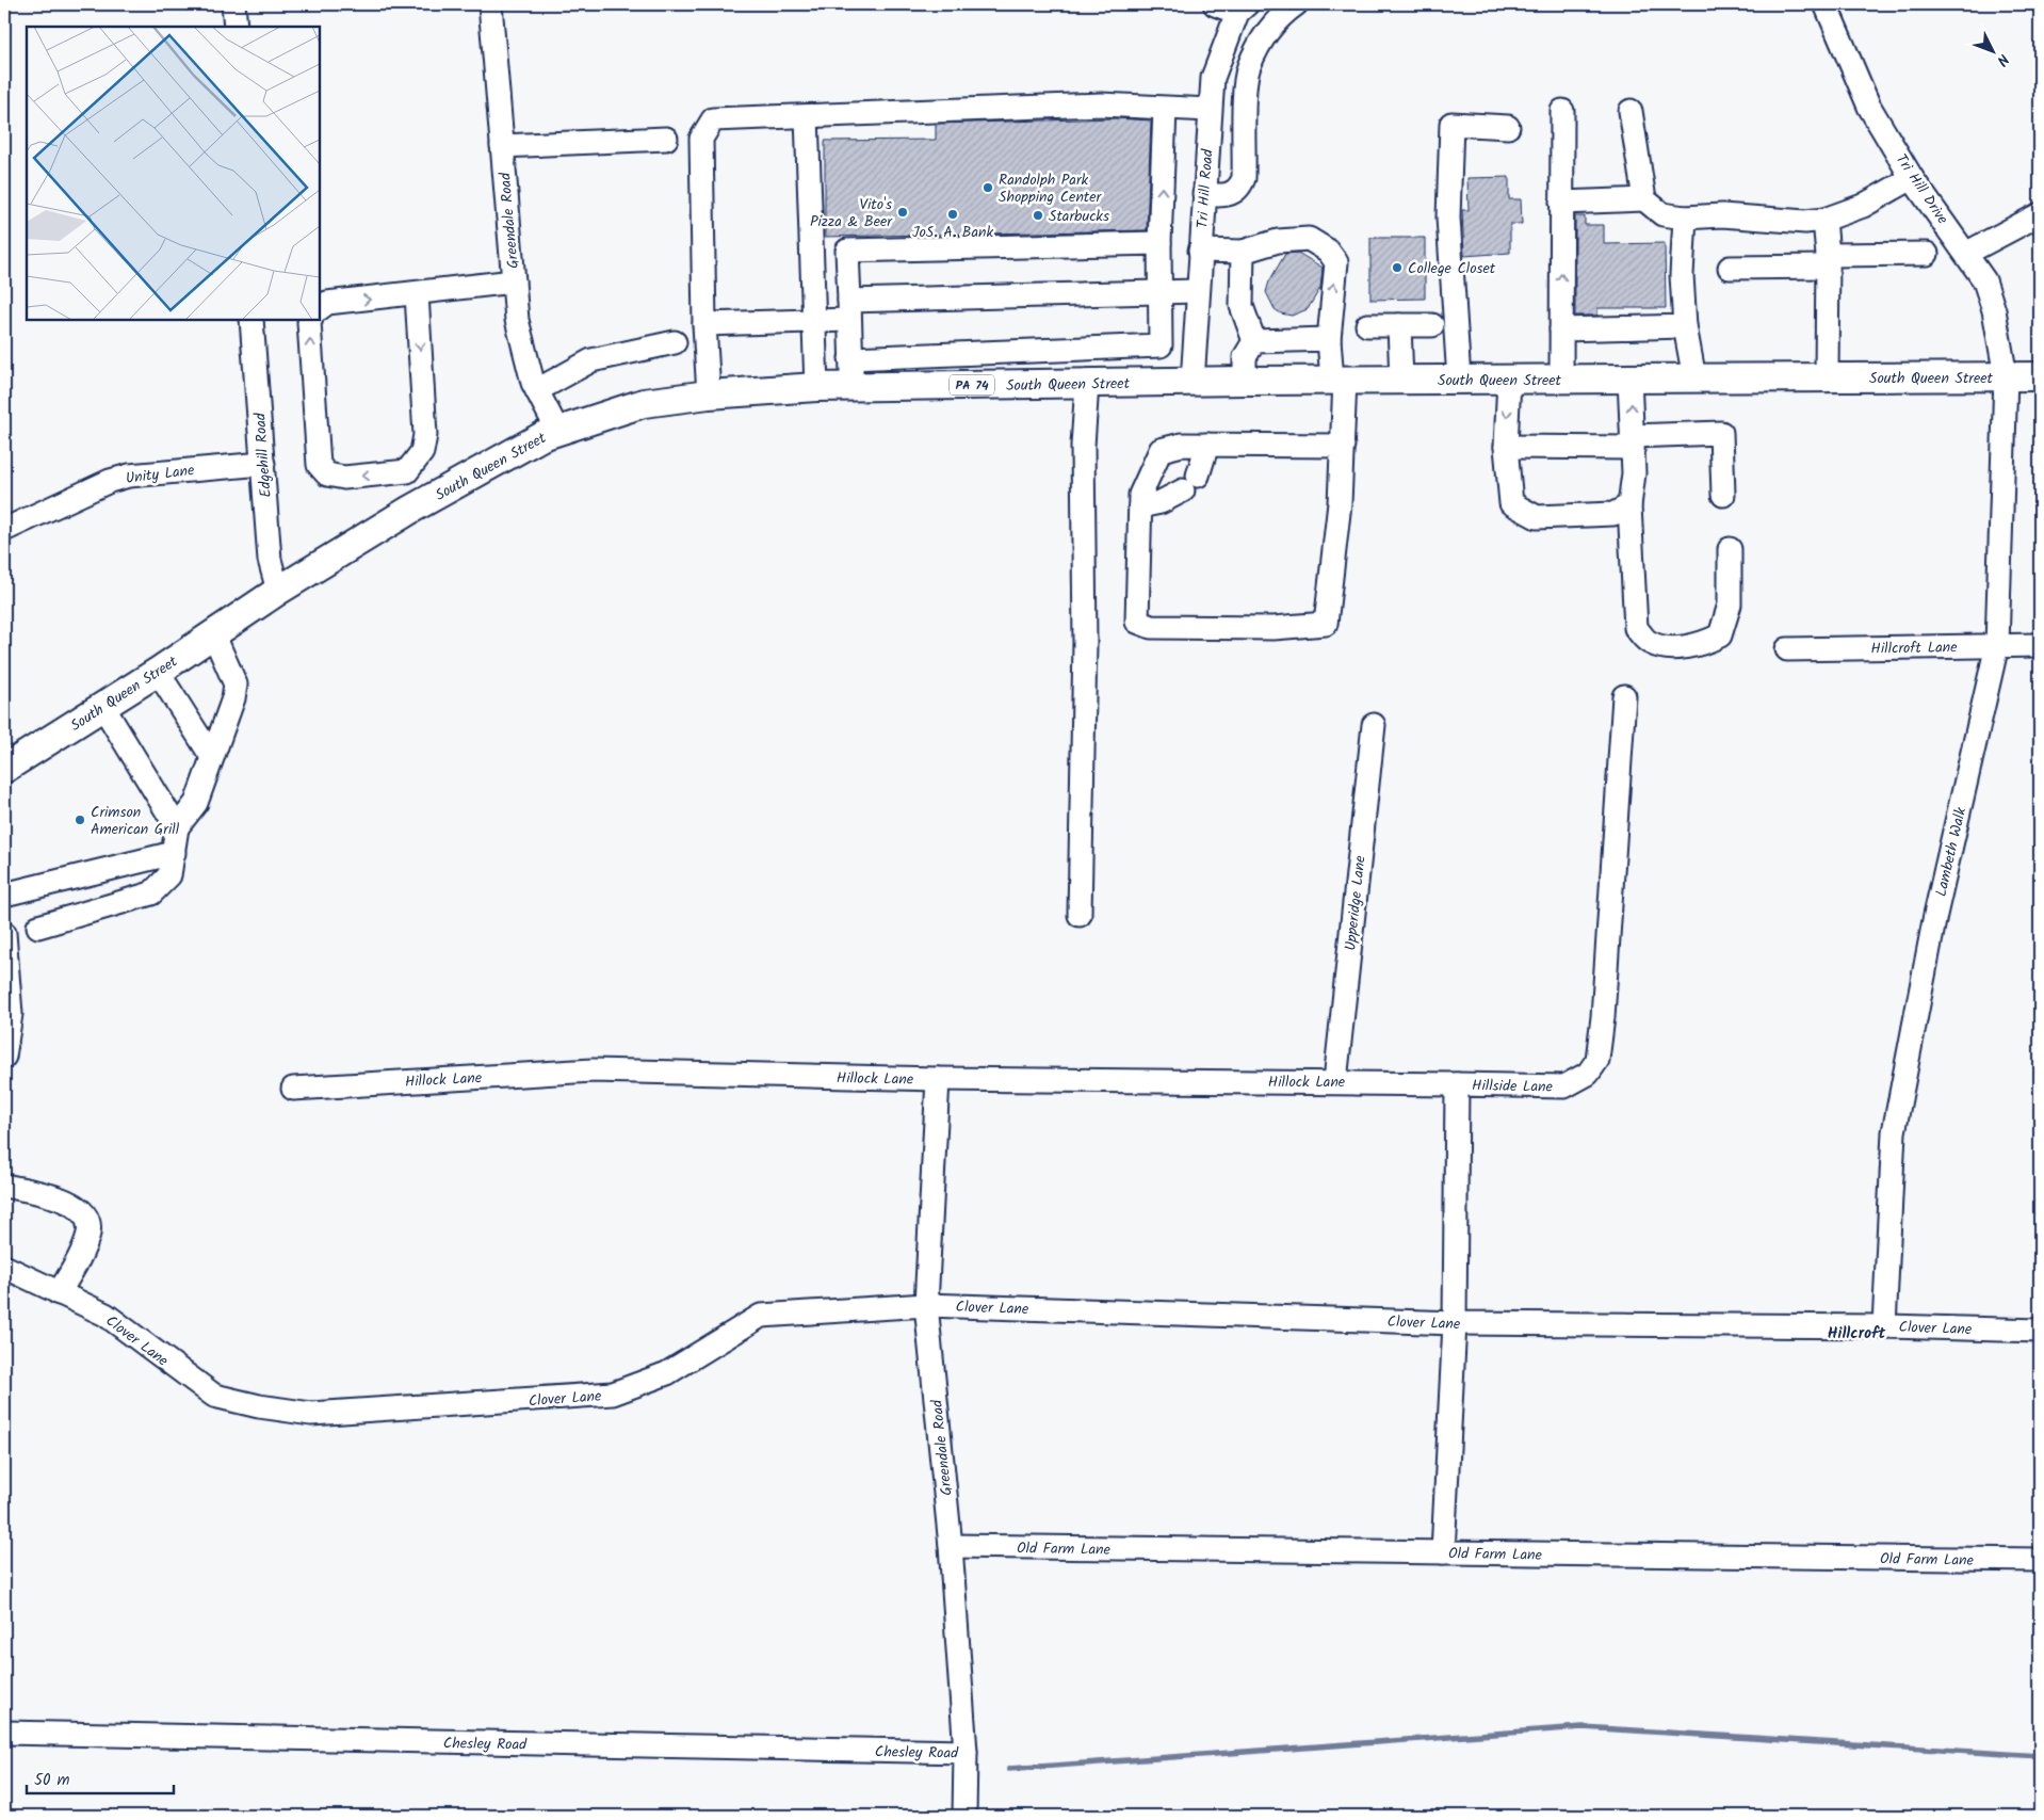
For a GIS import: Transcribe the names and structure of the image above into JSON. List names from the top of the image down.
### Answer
{
  "streets": {
    "main road": ["South Queen Street", "PA 74"],
    "street": [
      "Tri Hill Road",
      "Tri Hill Drive",
      "Greendale Road",
      "Edgehill Road",
      "Unity Lane",
      "Hillcroft Lane",
      "Lambeth Walk",
      "Upperidge Lane",
      "Hillock Lane",
      "Hillside Lane",
      "Clover Lane",
      "Old Farm Lane",
      "Chesley Road"
    ]
  },
  "crossings": [
    ["Tri Hill Road", "South Queen Street"],
    ["Tri Hill Drive", "South Queen Street"],
    ["Tri Hill Drive", "Lambeth Walk"],
    ["Greendale Road", "South Queen Street"],
    ["Greendale Road", "Hillock Lane"],
    ["Greendale Road", "Clover Lane"],
    ["Greendale Road", "Old Farm Lane"],
    ["Greendale Road", "Chesley Road"],
    ["South Queen Street", "Edgehill Road"],
    ["South Queen Street", "Lambeth Walk"],
    ["Edgehill Road", "Unity Lane"],
    ["Hillcroft Lane", "Lambeth Walk"],
    ["Lambeth Walk", "Clover Lane"],
    ["Upperidge Lane", "Hillock Lane"],
    ["Hillock Lane", "Hillside Lane"],
    ["Hillside Lane", "Clover Lane"],
    ["Hillside Lane", "Old Farm Lane"]
  ],
  "districts": ["Hillcroft"],
  "places": [
    "Randolph Park Shopping Center",
    "Vito's Pizza & Beer",
    "JoS. A. Bank",
    "Starbucks",
    "College Closet",
    "Crimson American Grill"
  ],
  "scale_bar": "50 m",
  "north": "bottom right"
}
